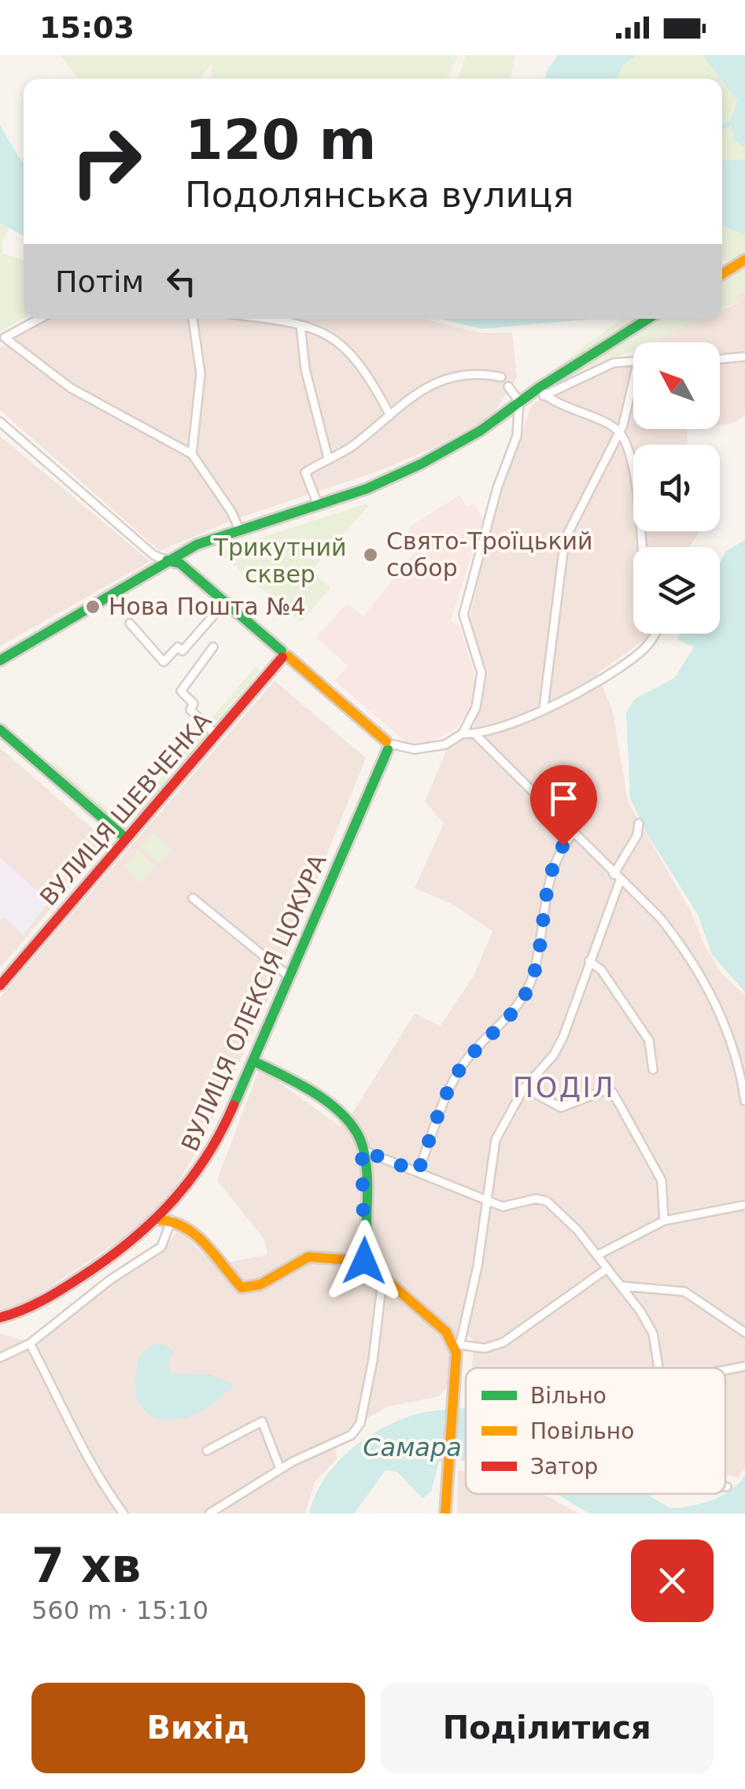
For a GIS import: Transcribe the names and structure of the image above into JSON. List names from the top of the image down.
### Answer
{
  "streets": {
    "main road": ["ВУЛИЦЯ ШЕВЧЕНКА", "ВУЛИЦЯ ОЛЕКСІЯ ЦОКУРА"]
  },
  "districts": ["ПОДІЛ"],
  "water": ["Самара"],
  "parks": ["Трикутний сквер"],
  "places": ["Свято-Троїцький собор", "Нова Пошта №4"],
  "legend": ["Вільно", "Повільно", "Затор"],
  "north": "top left",
  "page": {
    "status": "15:03",
    "turn": ["120 m", "Подолянська вулиця"],
    "then": "Потім",
    "heading": ["7 хв", "560 m · 15:10"],
    "buttons": ["Вихід", "Поділитися"]
  }
}
